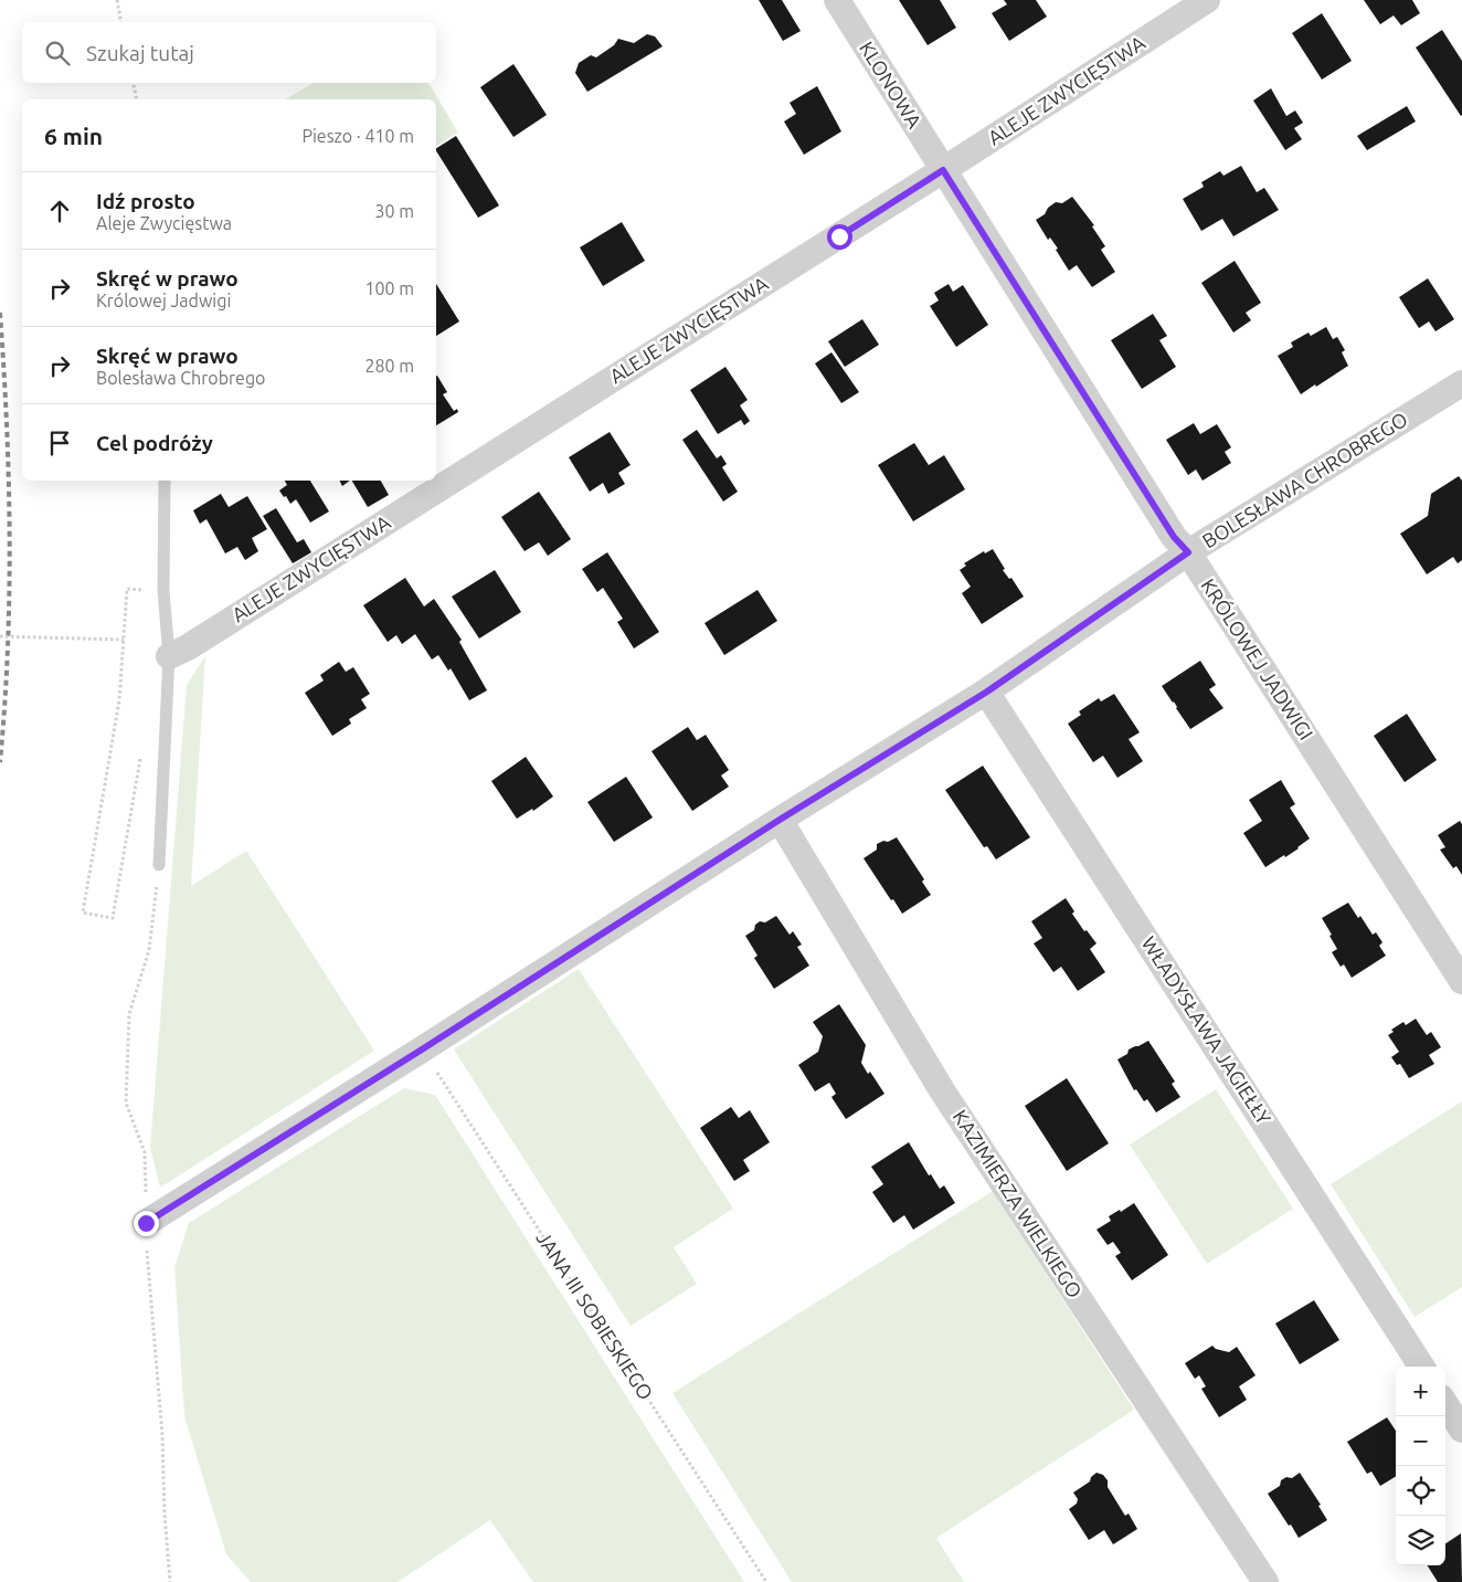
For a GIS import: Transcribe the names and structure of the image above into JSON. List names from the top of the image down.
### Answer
{
  "streets": {
    "street": [
      "KLONOWA",
      "ALEJE ZWYCIĘSTWA",
      "BOLESŁAWA CHROBREGO",
      "KRÓLOWEJ JADWIGI",
      "WŁADYSŁAWA JAGIEŁŁY",
      "KAZIMIERZA WIELKIEGO"
    ],
    "path": ["JANA III SOBIESKIEGO"]
  },
  "crossings": [
    ["KLONOWA", "ALEJE ZWYCIĘSTWA"],
    ["KLONOWA", "KRÓLOWEJ JADWIGI"],
    ["ALEJE ZWYCIĘSTWA", "KRÓLOWEJ JADWIGI"],
    ["BOLESŁAWA CHROBREGO", "KRÓLOWEJ JADWIGI"],
    ["BOLESŁAWA CHROBREGO", "WŁADYSŁAWA JAGIEŁŁY"],
    ["BOLESŁAWA CHROBREGO", "KAZIMIERZA WIELKIEGO"],
    ["BOLESŁAWA CHROBREGO", "JANA III SOBIESKIEGO"]
  ],
  "page": {
    "search": "Szukaj tutaj",
    "heading": ["6 min", "Pieszo · 410 m"],
    "list": [
      ["Idź prosto", "Aleje Zwycięstwa", "30 m"],
      ["Skręć w prawo", "Królowej Jadwigi", "100 m"],
      ["Skręć w prawo", "Bolesława Chrobrego", "280 m"],
      "Cel podróży"
    ],
    "map_buttons": ["+", "−"]
  }
}
